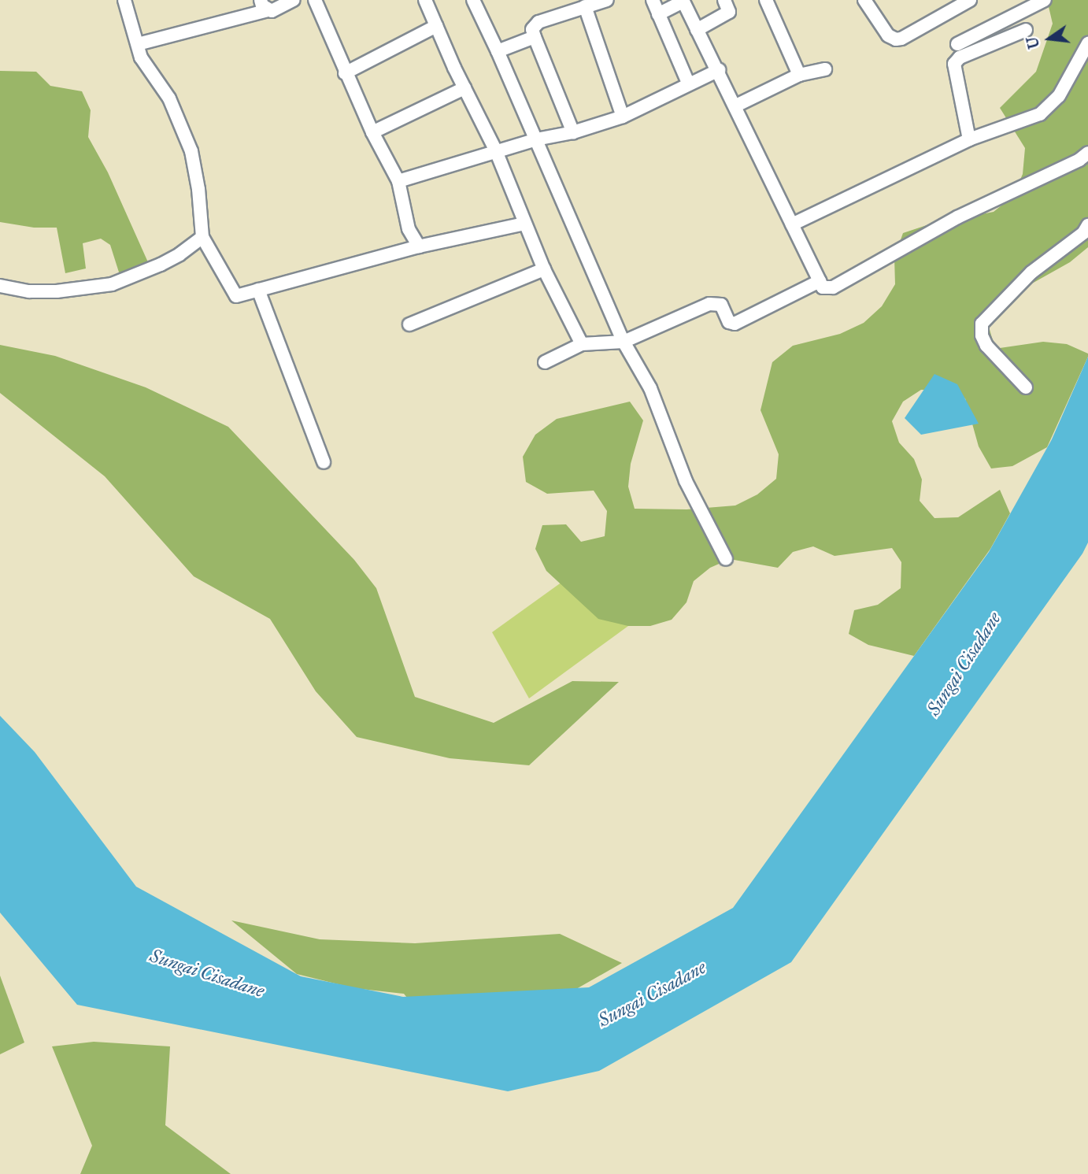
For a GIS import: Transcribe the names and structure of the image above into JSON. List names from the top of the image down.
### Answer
{
  "water": ["Sungai Cisadane"],
  "north": "left"
}
